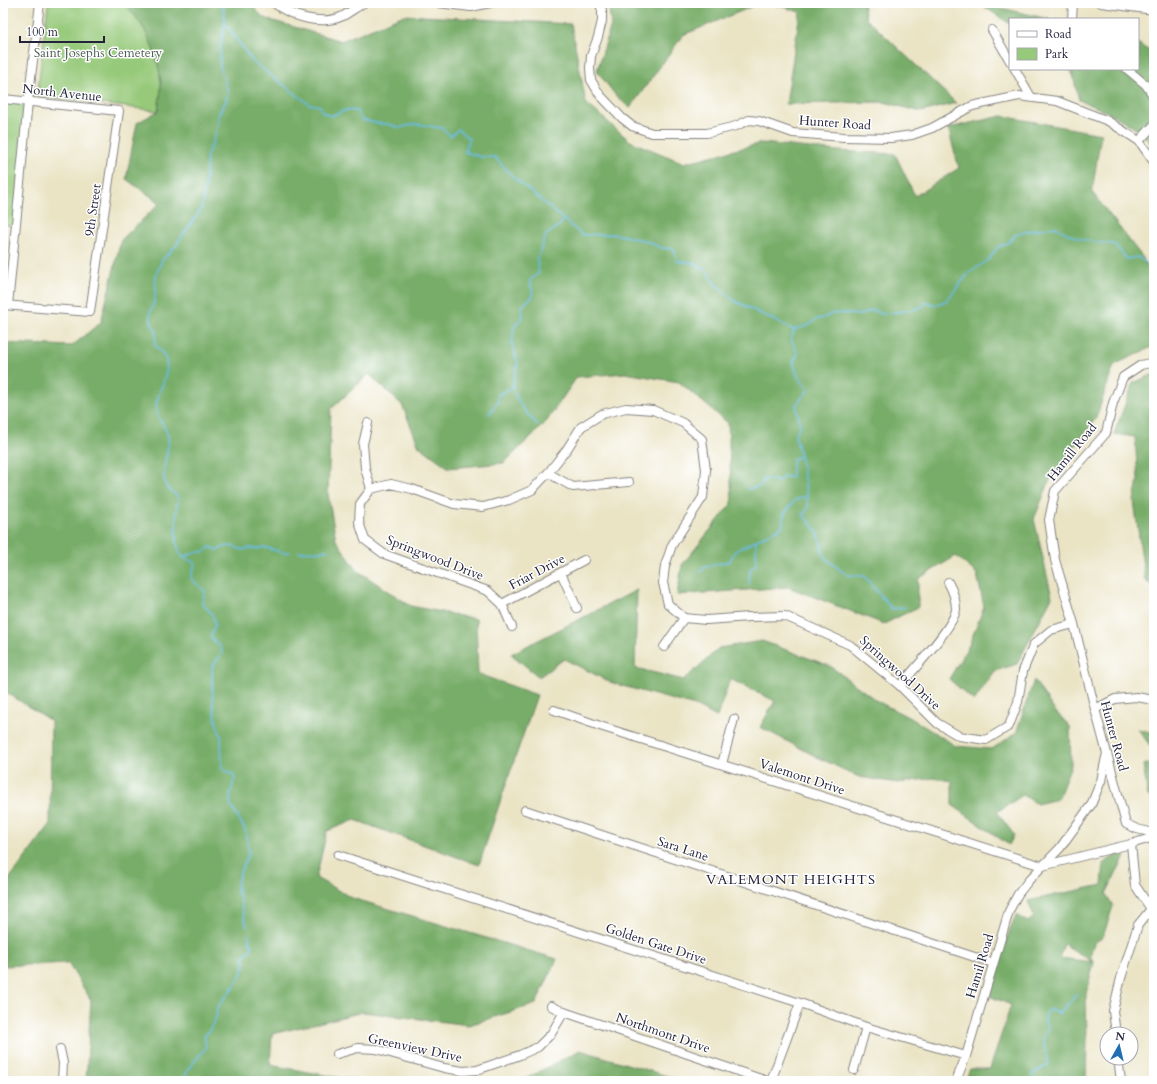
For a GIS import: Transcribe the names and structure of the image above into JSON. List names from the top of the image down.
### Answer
{
  "streets": {
    "street": [
      "North Avenue",
      "Hunter Road",
      "9th Street",
      "Hamill Road",
      "Springwood Drive",
      "Friar Drive",
      "Valemont Drive",
      "Sara Lane",
      "Golden Gate Drive",
      "Hamil Road",
      "Northmont Drive",
      "Greenview Drive"
    ]
  },
  "crossings": [
    ["North Avenue", "9th Street"],
    ["Hunter Road", "Hamill Road"],
    ["Hunter Road", "Springwood Drive"],
    ["Hunter Road", "Hamil Road"],
    ["Hamill Road", "Springwood Drive"],
    ["Springwood Drive", "Friar Drive"],
    ["Valemont Drive", "Hamil Road"],
    ["Sara Lane", "Hamil Road"],
    ["Golden Gate Drive", "Hamil Road"],
    ["Northmont Drive", "Greenview Drive"]
  ],
  "districts": ["VALEMONT HEIGHTS"],
  "parks": ["Saint Josephs Cemetery"],
  "legend": ["Road", "Park"],
  "scale_bar": "100 m",
  "north": "top"
}
